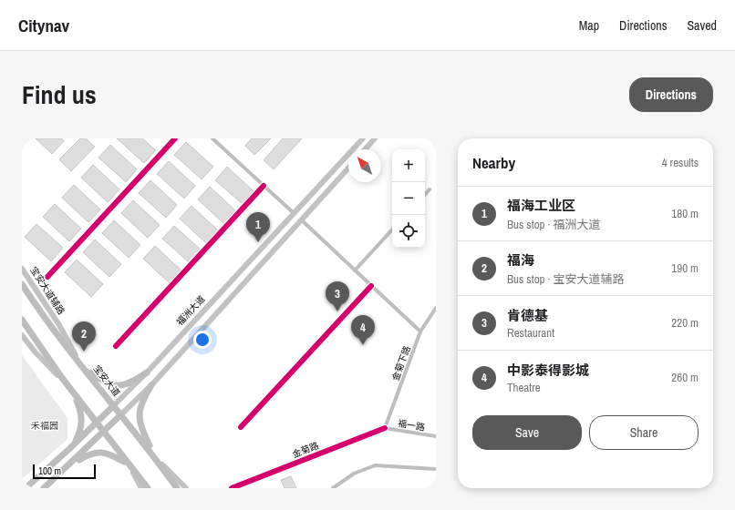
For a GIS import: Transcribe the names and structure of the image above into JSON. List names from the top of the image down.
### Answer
{
  "streets": {
    "main road": [
      "宝安大道辅路",
      "福洲大道",
      "宝安大道",
      "金菊路"
    ],
    "street": ["金菊下路", "福一路"]
  },
  "crossings": [
    ["宝安大道辅路", "宝安大道"],
    ["福洲大道", "宝安大道"],
    ["金菊下路", "福一路"],
    ["金菊下路", "金菊路"],
    ["福一路", "金菊路"]
  ],
  "parks": ["禾福园"],
  "scale_bar": "100 m",
  "north": "top left",
  "page": {
    "header": "Citynav",
    "nav": ["Map", "Directions", "Saved"],
    "title": "Find us",
    "buttons": [
      "Directions",
      ["Save", "Share"]
    ],
    "heading": ["Nearby", "4 results"],
    "map_buttons": ["+", "−"],
    "list": [
      {
        "mark": "1",
        "name": "福海工业区",
        "note": "Bus stop · 福洲大道",
        "value": "180 m"
      },
      {
        "mark": "2",
        "name": "福海",
        "note": "Bus stop · 宝安大道辅路",
        "value": "190 m"
      },
      {
        "mark": "3",
        "name": "肯德基",
        "note": "Restaurant",
        "value": "220 m"
      },
      {
        "mark": "4",
        "name": "中影泰得影城",
        "note": "Theatre",
        "value": "260 m"
      }
    ],
    "pins": [
      "1",
      "3",
      "4",
      "2"
    ],
    "scale": "100 m"
  }
}
